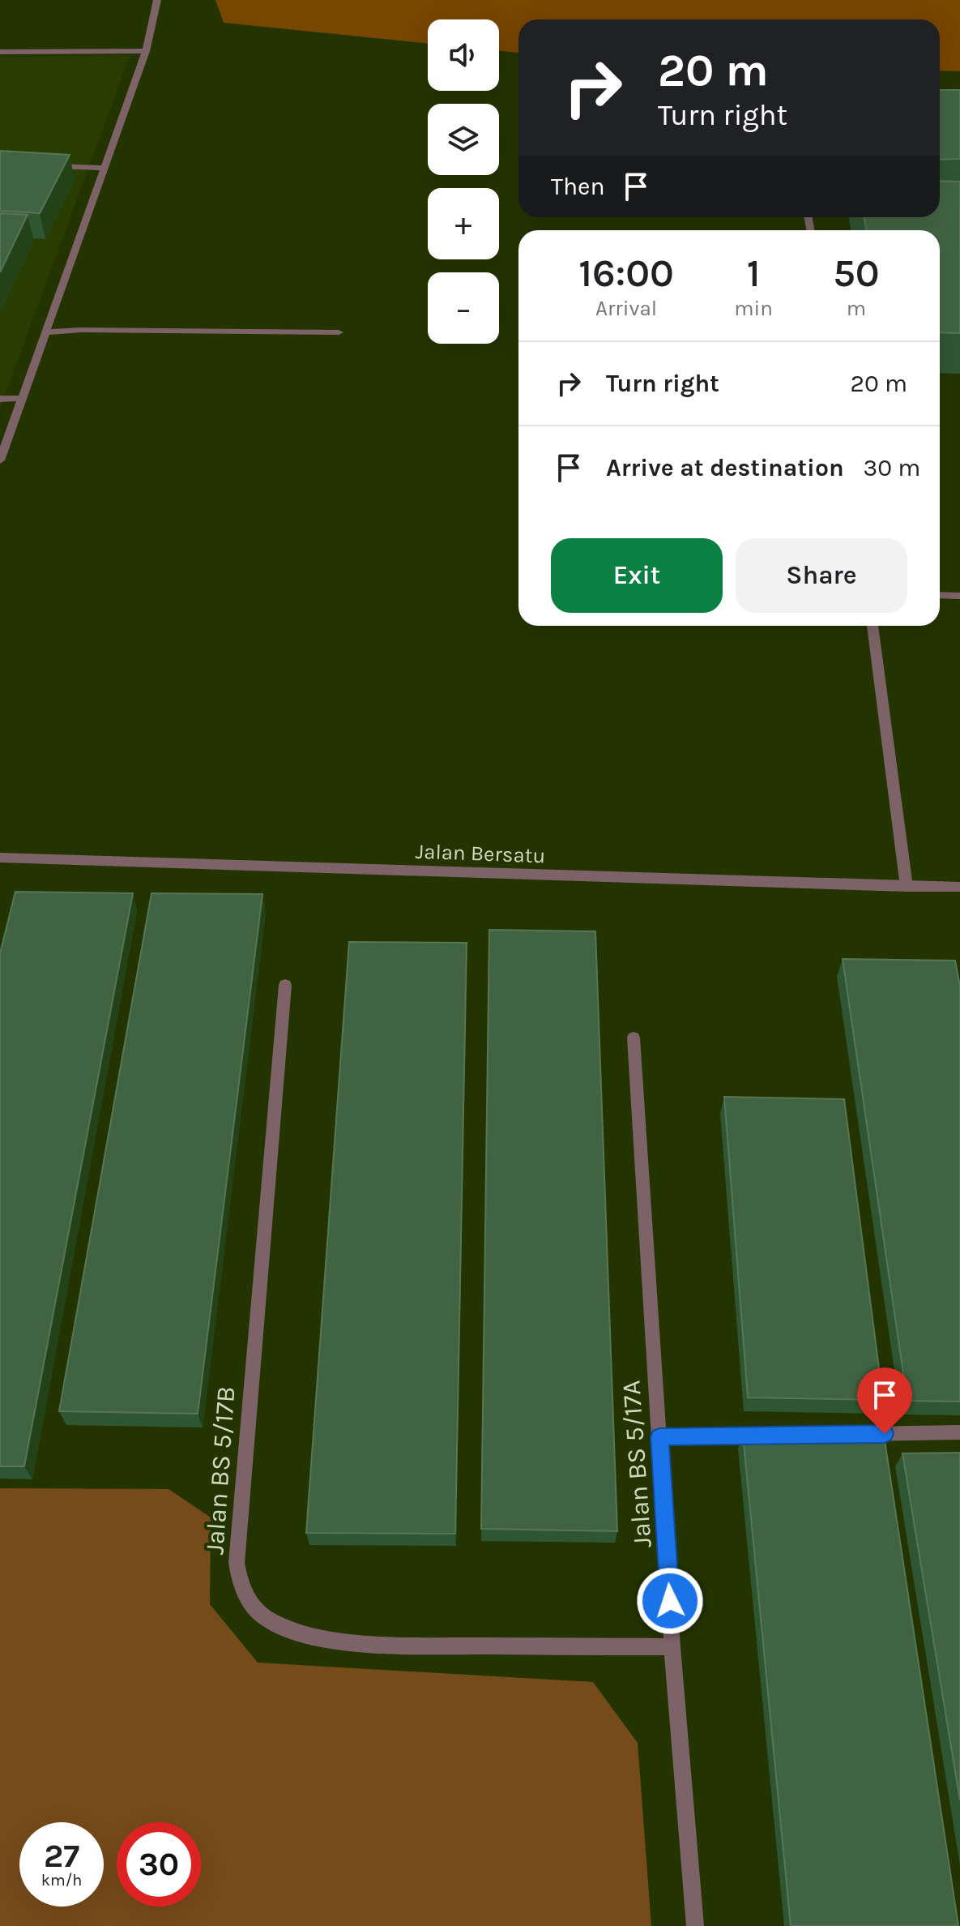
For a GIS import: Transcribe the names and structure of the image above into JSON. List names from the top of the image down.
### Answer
{
  "streets": {
    "street": ["Jalan Bersatu", "Jalan BS 5/17A", "Jalan BS 5/17B"]
  },
  "crossings": [
    ["Jalan BS 5/17A", "Jalan BS 5/17B"]
  ],
  "page": {
    "map_buttons": ["+", "−"],
    "turn": ["20 m", "Turn right"],
    "then": "Then",
    "eta": [
      "16:00",
      "Arrival",
      "1",
      "min",
      "50",
      "m"
    ],
    "list": [
      {
        "name": "Turn right",
        "value": "20 m"
      },
      {
        "name": "Arrive at destination",
        "value": "30 m"
      }
    ],
    "buttons": ["Exit", "Share"],
    "speed": "27 km/h",
    "limit": "30"
  }
}
